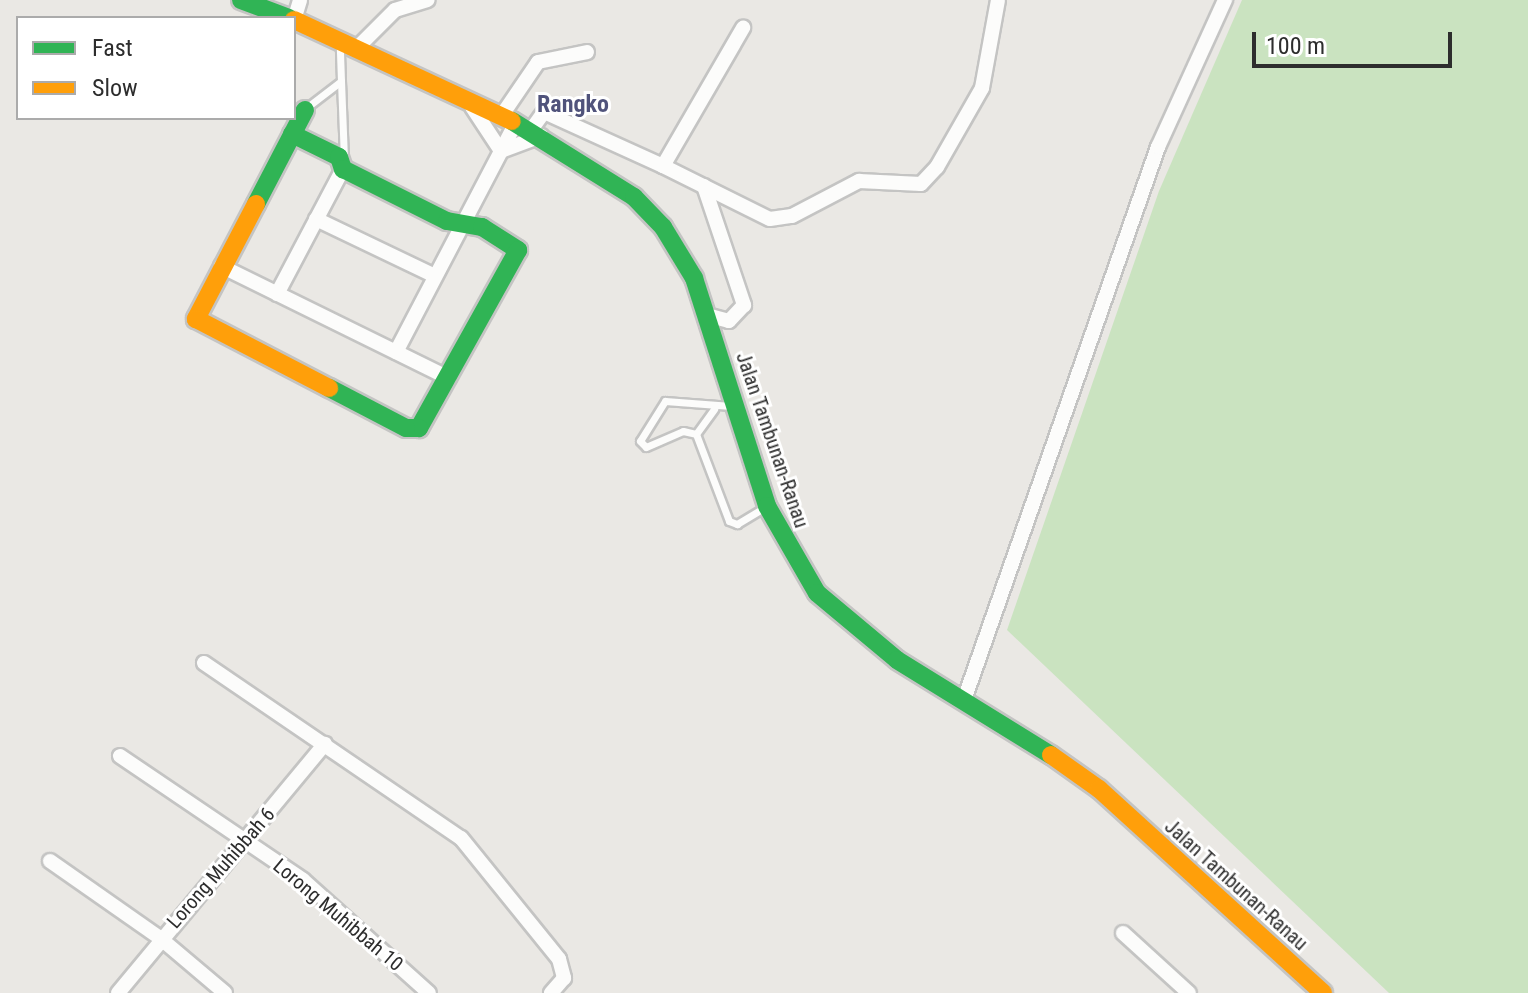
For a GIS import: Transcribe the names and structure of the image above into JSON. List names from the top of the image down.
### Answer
{
  "streets": {
    "main road": ["Jalan Tambunan-Ranau"],
    "street": ["Lorong Muhibbah 6", "Lorong Muhibbah 10"]
  },
  "crossings": [
    ["Lorong Muhibbah 6", "Lorong Muhibbah 10"]
  ],
  "districts": ["Rangko"],
  "legend": ["Fast", "Slow"],
  "scale_bar": "100 m"
}
